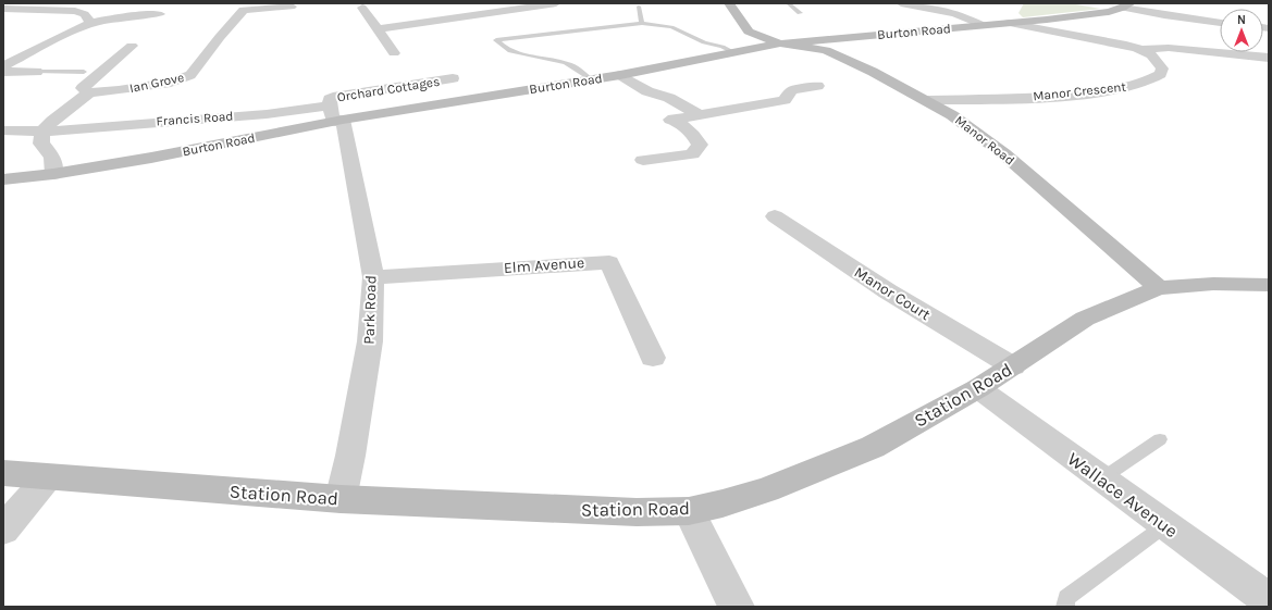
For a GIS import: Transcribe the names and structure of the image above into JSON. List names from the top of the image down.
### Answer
{
  "streets": {
    "street": [
      "Burton Road",
      "Ian Grove",
      "Orchard Cottages",
      "Manor Crescent",
      "Francis Road",
      "Manor Road",
      "Elm Avenue",
      "Manor Court",
      "Park Road",
      "Station Road",
      "Wallace Avenue"
    ]
  },
  "crossings": [
    ["Burton Road", "Orchard Cottages"],
    ["Burton Road", "Manor Crescent"],
    ["Burton Road", "Francis Road"],
    ["Burton Road", "Manor Road"],
    ["Burton Road", "Park Road"],
    ["Orchard Cottages", "Francis Road"],
    ["Orchard Cottages", "Park Road"],
    ["Manor Crescent", "Manor Road"],
    ["Francis Road", "Park Road"],
    ["Manor Road", "Station Road"],
    ["Elm Avenue", "Park Road"],
    ["Manor Court", "Station Road"],
    ["Park Road", "Station Road"],
    ["Station Road", "Wallace Avenue"]
  ],
  "north": "top"
}
